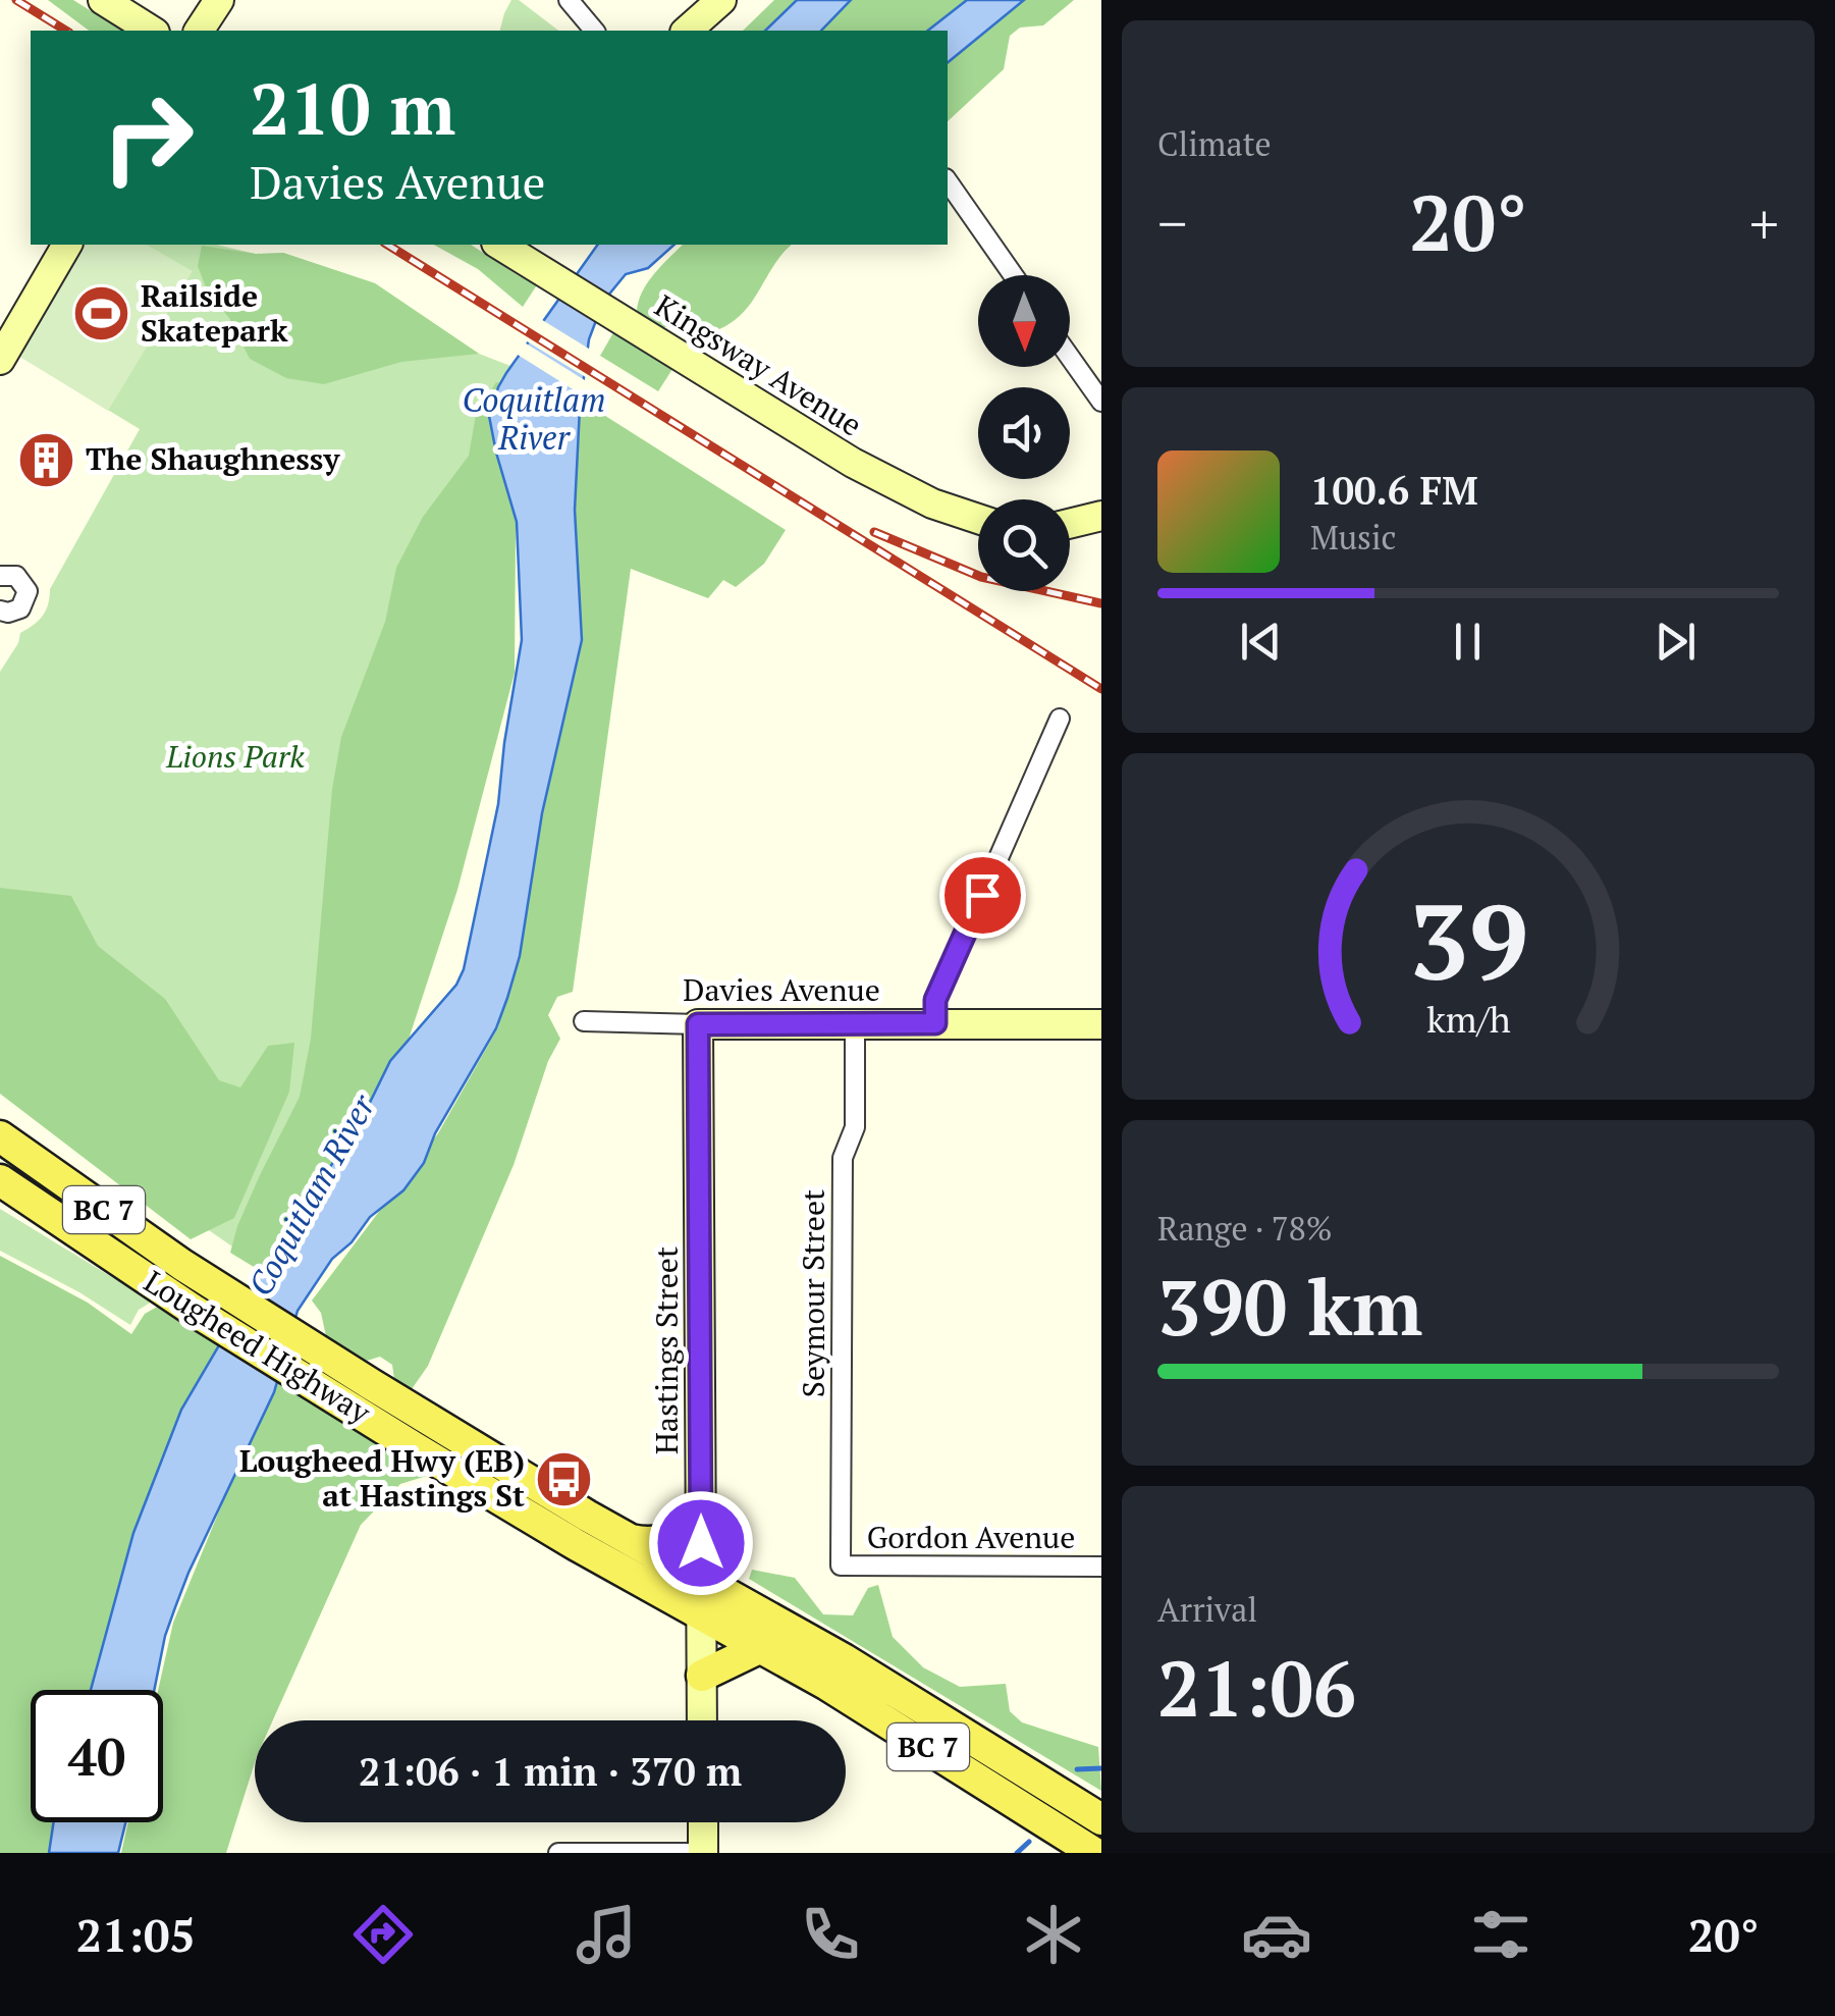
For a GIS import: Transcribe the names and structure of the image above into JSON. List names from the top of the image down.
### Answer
{
  "streets": {
    "main road": ["BC 7", "Lougheed Highway"],
    "street": [
      "Kingsway Avenue",
      "Davies Avenue",
      "Seymour Street",
      "Hastings Street",
      "Gordon Avenue"
    ]
  },
  "crossings": [
    ["Davies Avenue", "Seymour Street"],
    ["Davies Avenue", "Hastings Street"],
    ["Seymour Street", "Gordon Avenue"],
    ["Lougheed Highway", "Hastings Street"]
  ],
  "water": ["Coquitlam River"],
  "parks": ["Lions Park"],
  "places": {
    "sports": ["Railside Skatepark"],
    "building": ["The Shaughnessy"],
    "bus stop": ["Lougheed Hwy (EB) at Hastings St"]
  },
  "north": "bottom",
  "page": {
    "tile": [
      "Climate",
      ["Range · 78%", "390 km"],
      ["Arrival", "21:06"]
    ],
    "turn": ["210 m", "Davies Avenue"],
    "heat": ["−", "20°", "+"],
    "song": ["100.6 FM", "Music"],
    "limit": "40",
    "trip": "21:06 · 1 min · 370 m",
    "tabs": ["21:05", "20°"],
    "gauge": ["39", "km/h"]
  }
}
